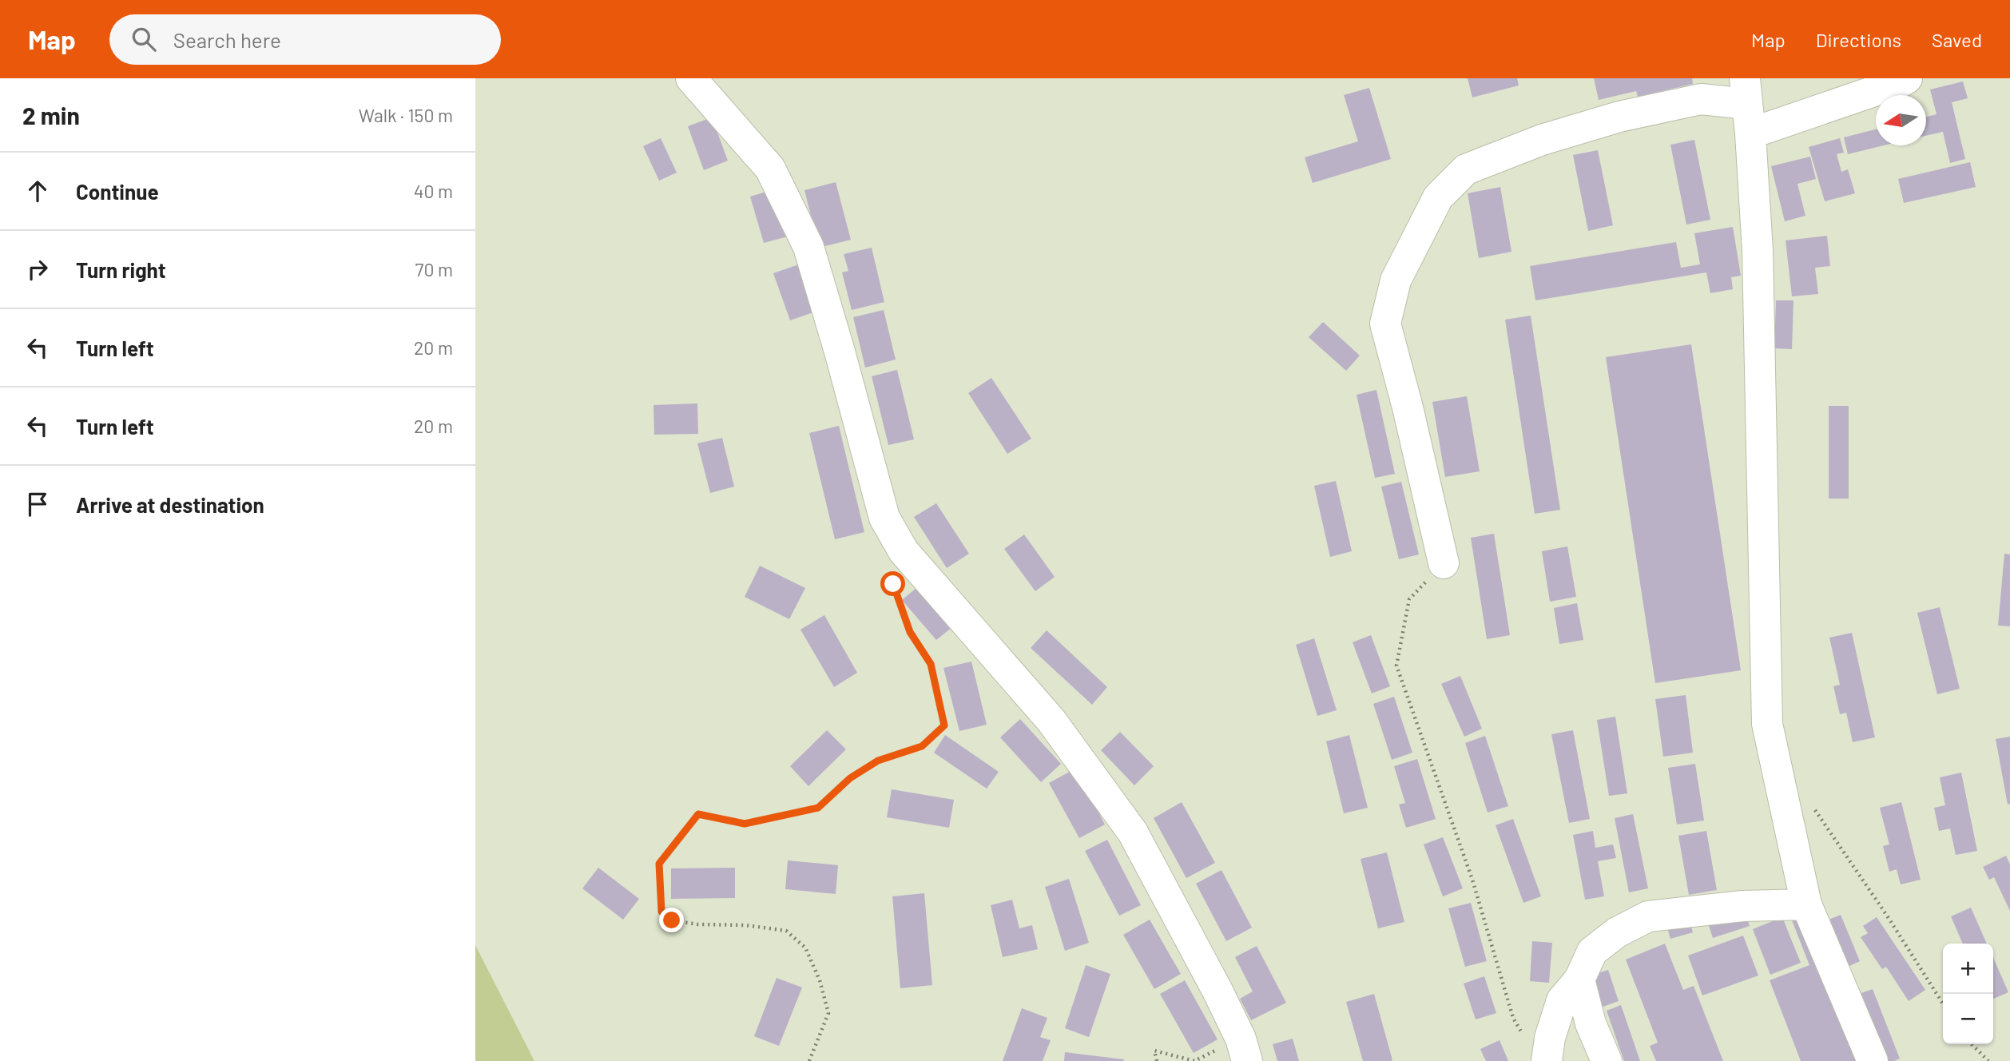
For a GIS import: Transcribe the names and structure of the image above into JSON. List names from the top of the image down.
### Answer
{
  "north": "left",
  "page": {
    "header": "Map",
    "search": "Search here",
    "nav": ["Map", "Directions", "Saved"],
    "heading": ["2 min", "Walk · 150 m"],
    "list": [
      ["Continue", "40 m"],
      ["Turn right", "70 m"],
      ["Turn left", "20 m"],
      ["Turn left", "20 m"],
      "Arrive at destination"
    ],
    "map_buttons": ["+", "−"]
  }
}
